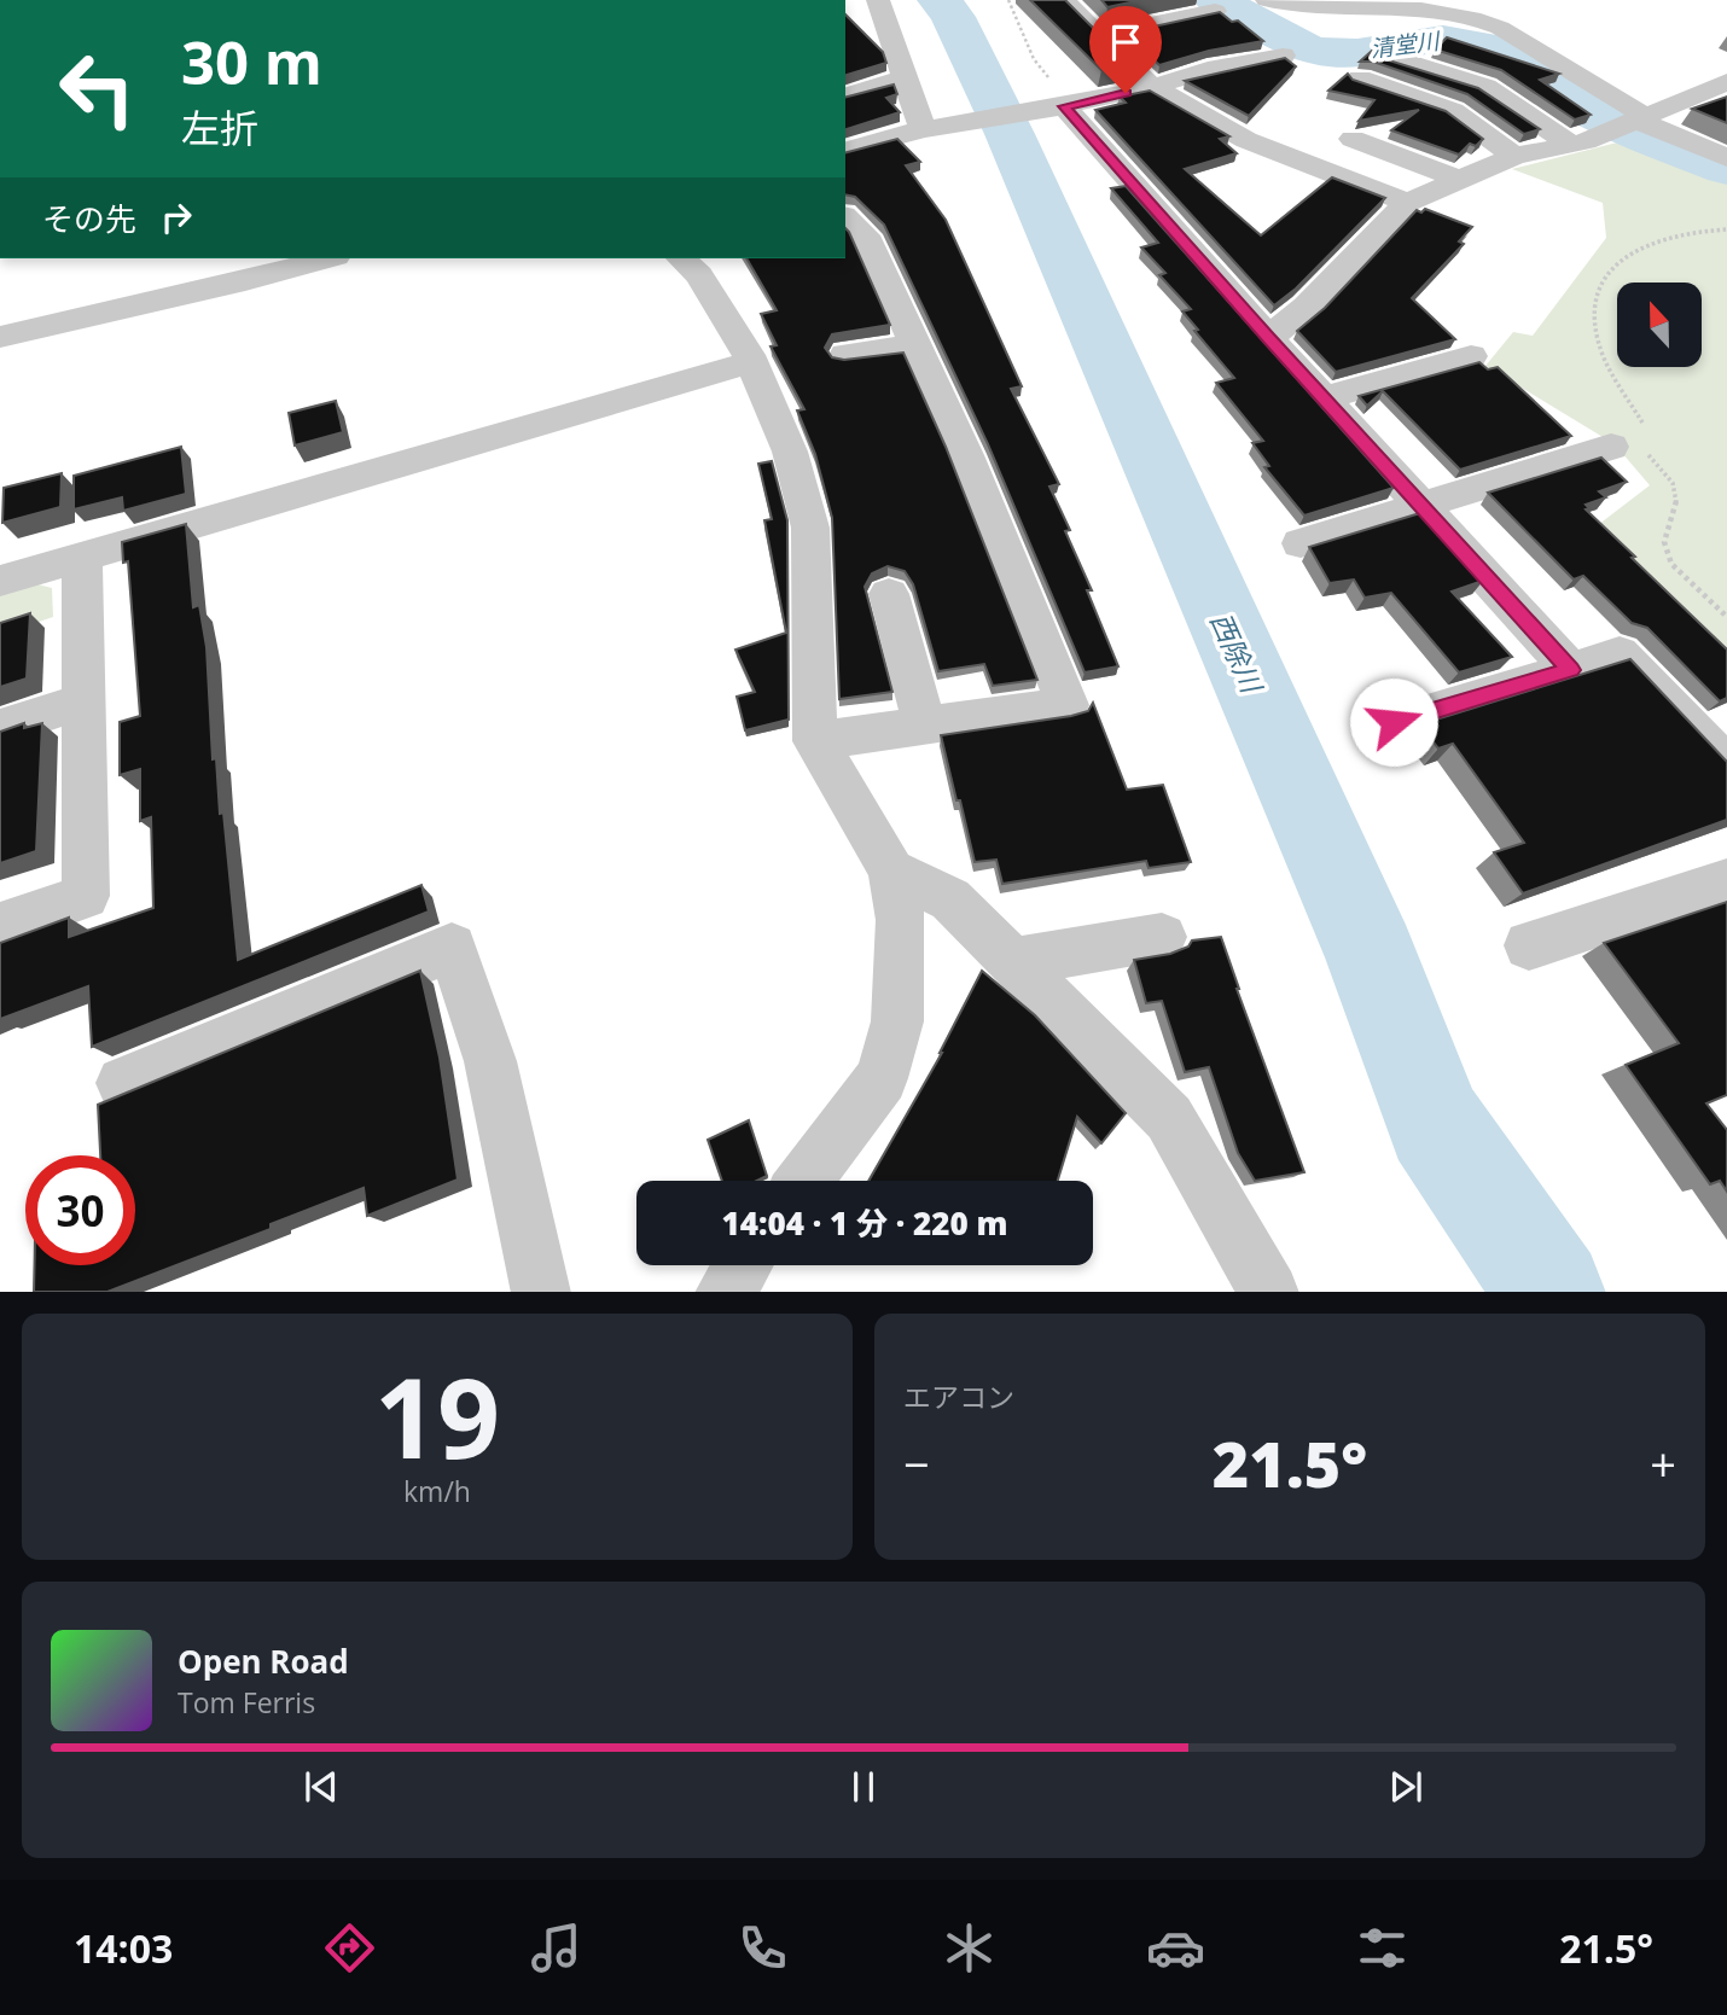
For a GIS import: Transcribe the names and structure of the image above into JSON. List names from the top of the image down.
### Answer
{
  "water": ["清堂川", "西除川"],
  "north": "top",
  "page": {
    "turn": ["30 m", "左折"],
    "then": "その先",
    "limit": "30",
    "trip": "14:04 · 1 分 · 220 m",
    "tile": [
      ["19", "km/h"],
      "エアコン"
    ],
    "heat": ["−", "21.5°", "+"],
    "song": ["Open Road", "Tom Ferris"],
    "tabs": ["14:03", "21.5°"]
  }
}
